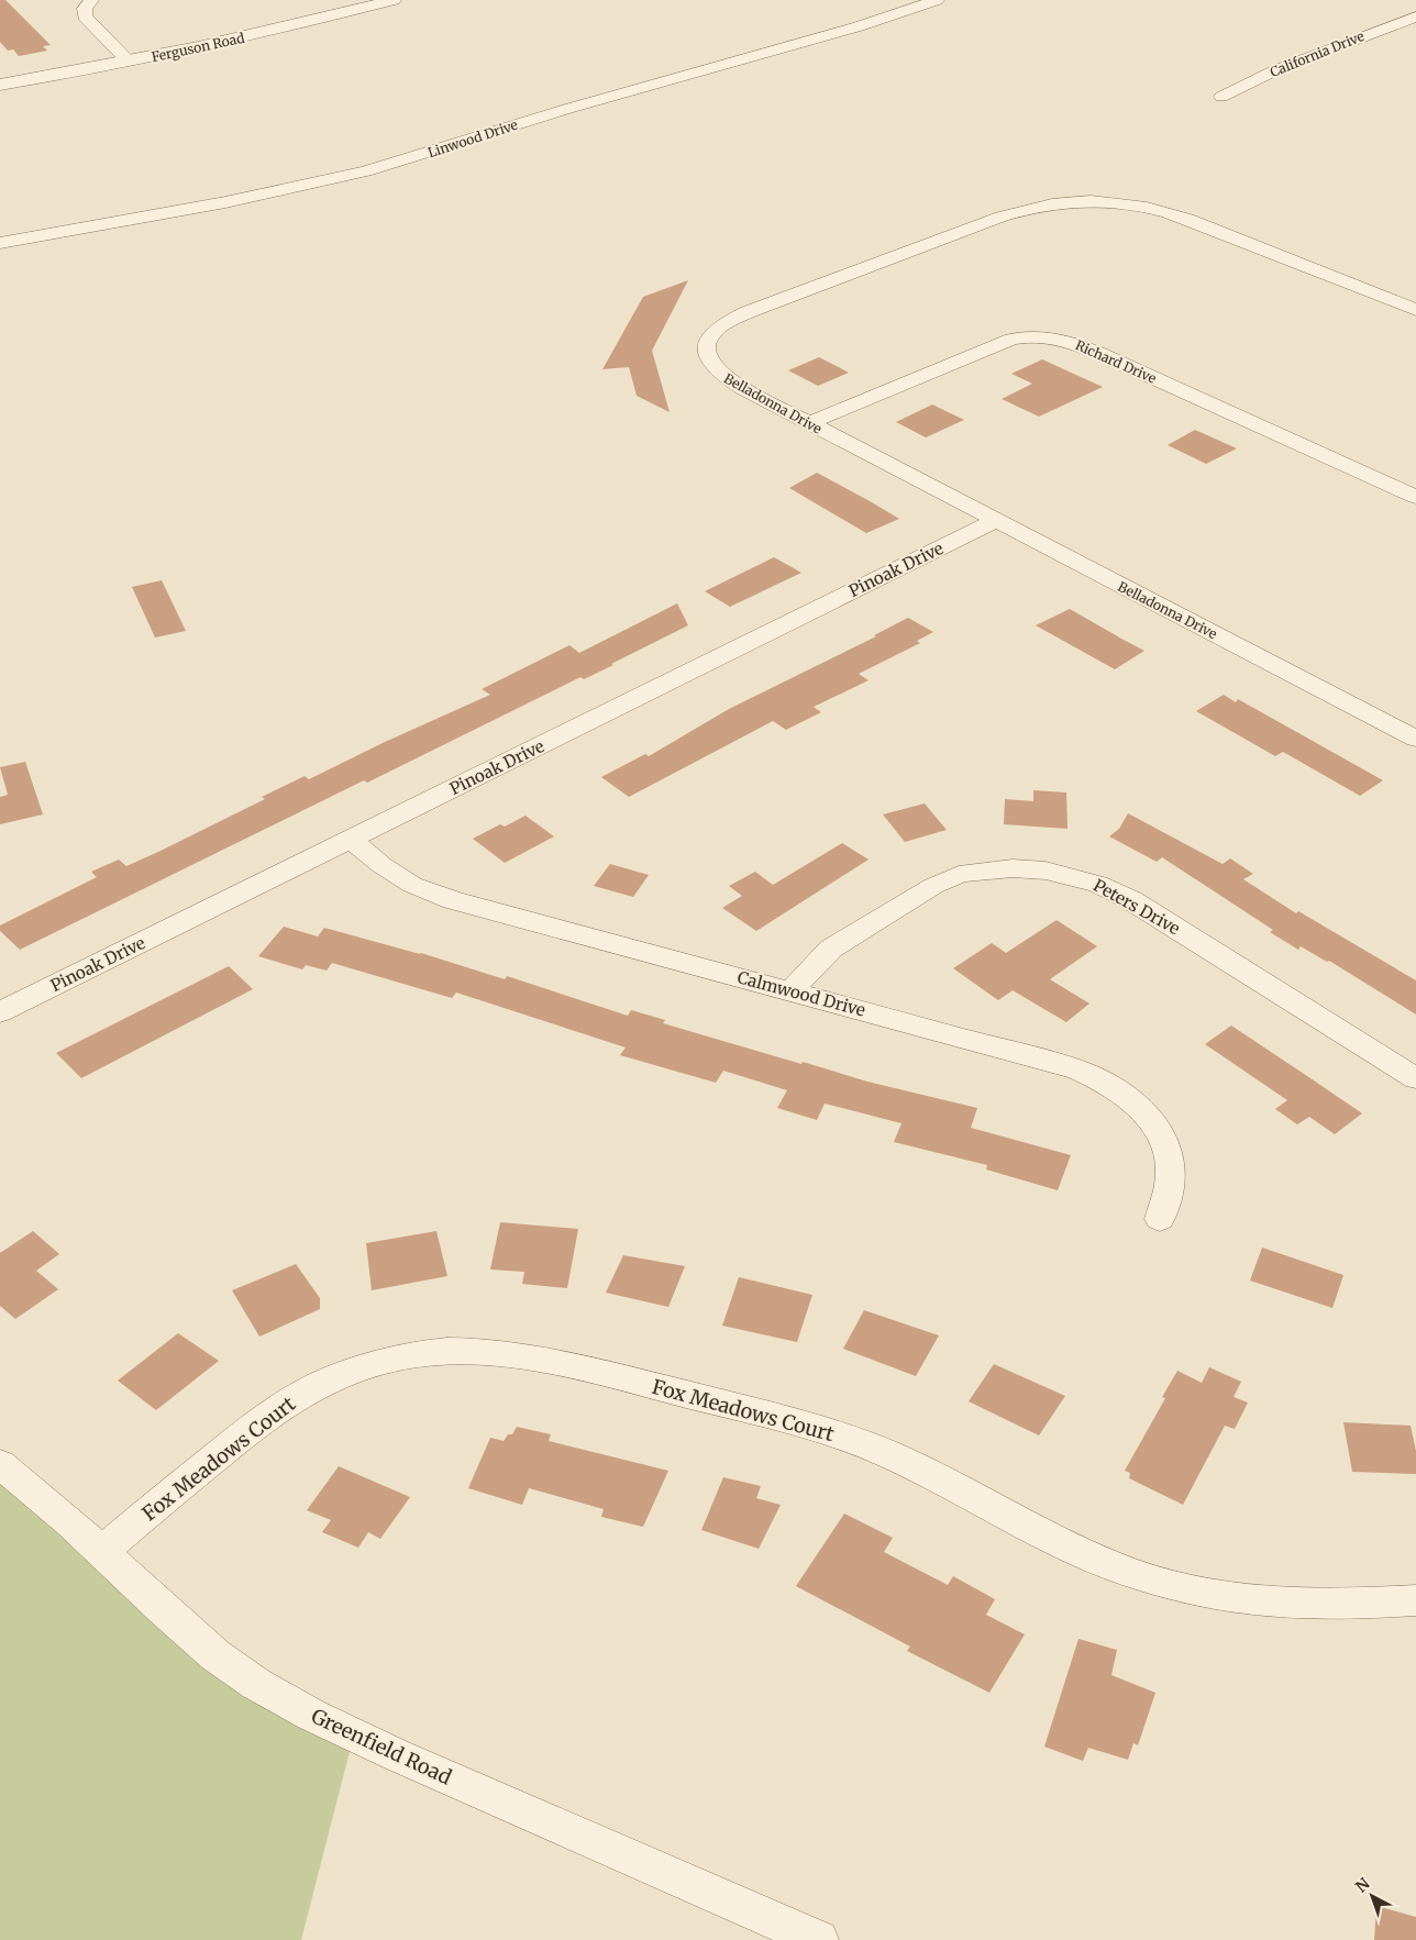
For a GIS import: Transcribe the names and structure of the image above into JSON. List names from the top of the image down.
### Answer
{
  "streets": {
    "street": [
      "Ferguson Road",
      "California Drive",
      "Linwood Drive",
      "Richard Drive",
      "Belladonna Drive",
      "Pinoak Drive",
      "Peters Drive",
      "Calmwood Drive",
      "Fox Meadows Court",
      "Greenfield Road"
    ]
  },
  "crossings": [
    ["Richard Drive", "Belladonna Drive"],
    ["Belladonna Drive", "Pinoak Drive"],
    ["Pinoak Drive", "Calmwood Drive"],
    ["Peters Drive", "Calmwood Drive"],
    ["Fox Meadows Court", "Greenfield Road"]
  ],
  "north": "top left"
}
